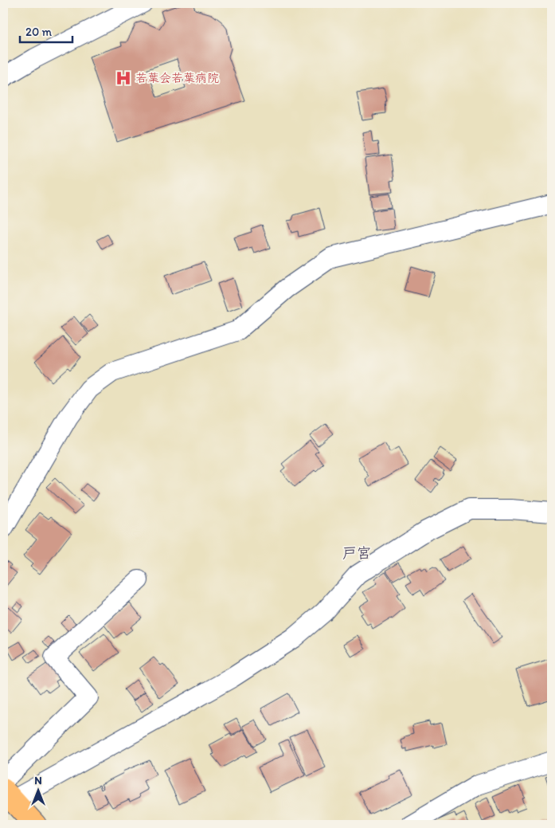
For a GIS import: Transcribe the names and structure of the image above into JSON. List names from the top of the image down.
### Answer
{
  "districts": ["戸宮"],
  "places": {
    "hospital": ["若葉会若葉病院"]
  },
  "scale_bar": "20 m",
  "north": "top"
}
